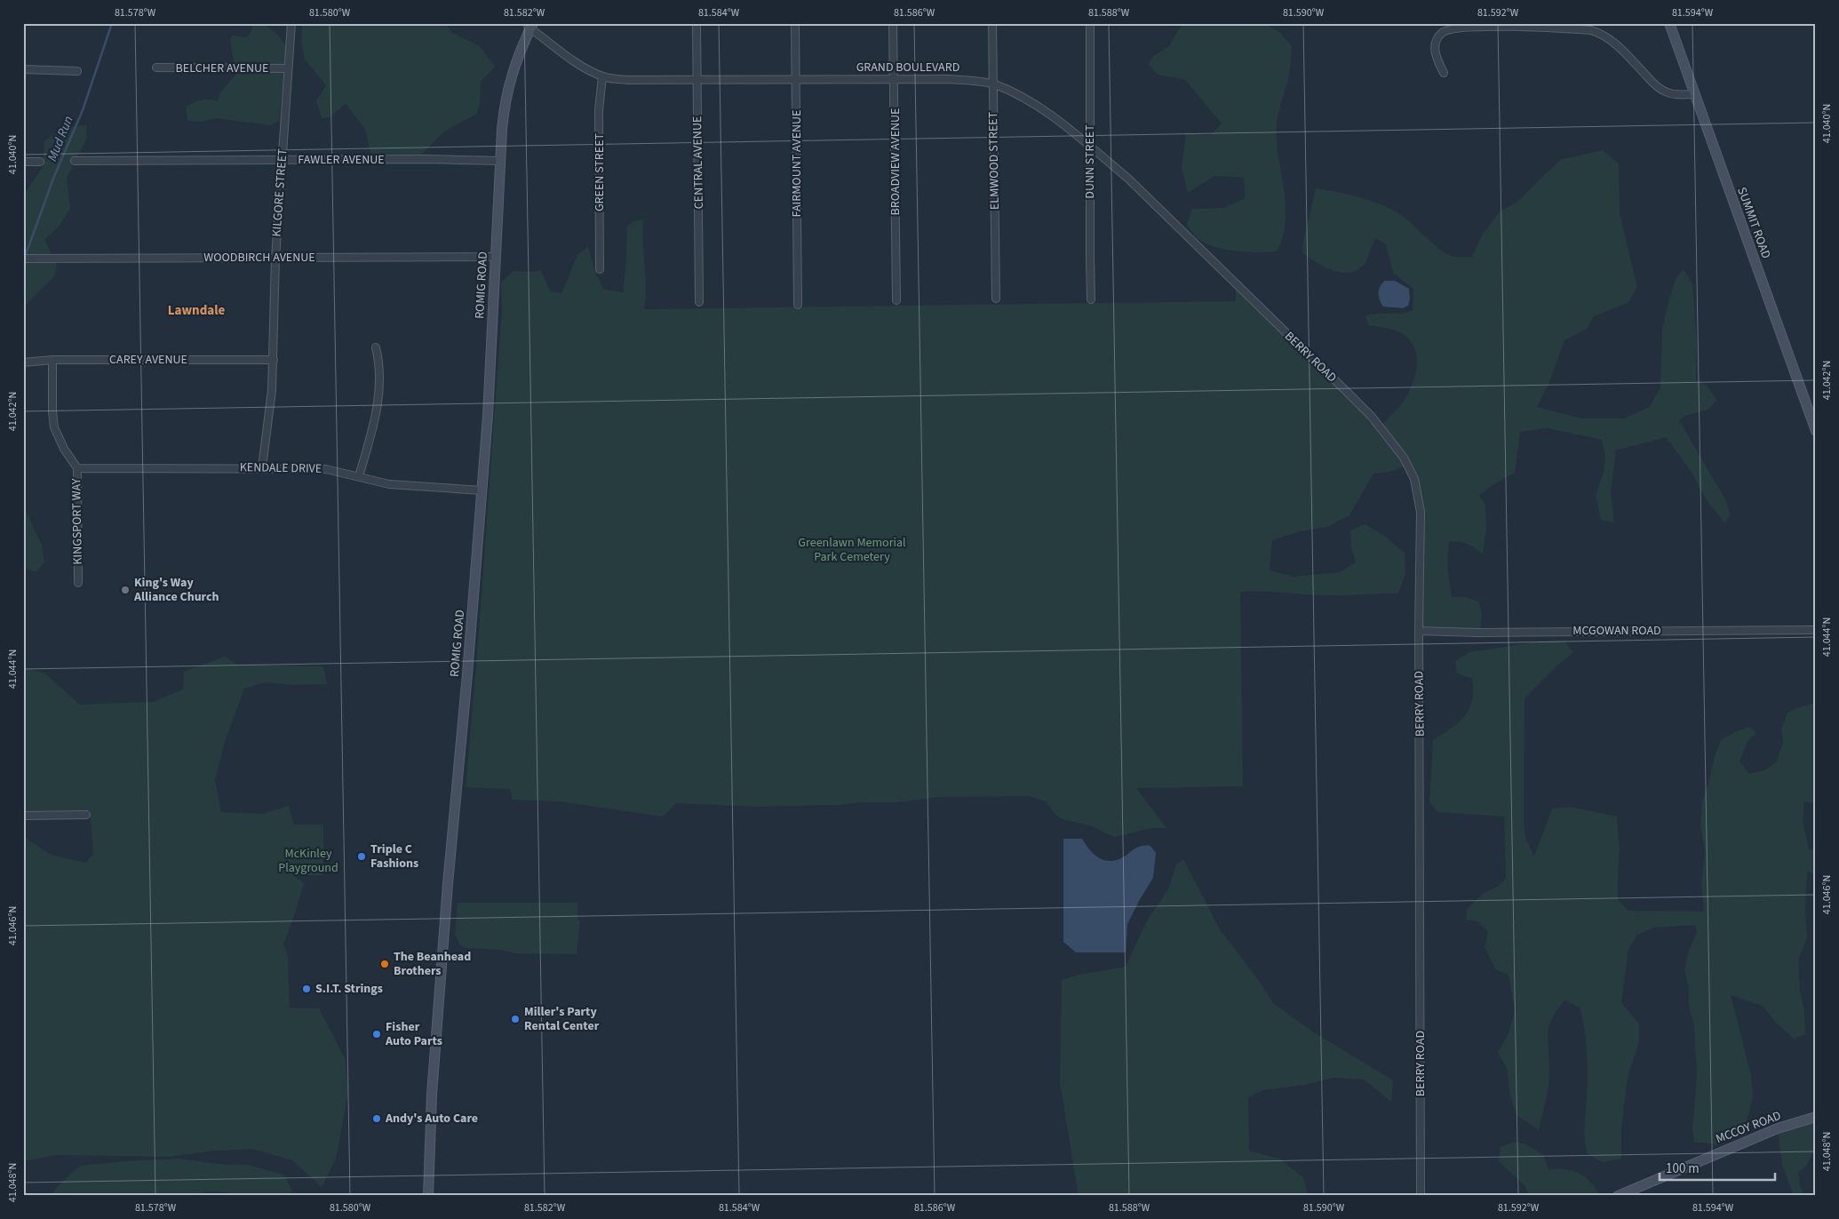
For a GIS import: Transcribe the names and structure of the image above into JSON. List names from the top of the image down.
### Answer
{
  "streets": {
    "street": [
      "GRAND BOULEVARD",
      "BELCHER AVENUE",
      "FAWLER AVENUE",
      "ELMWOOD STREET",
      "BROADVIEW AVENUE",
      "DUNN STREET",
      "CENTRAL AVENUE",
      "FAIRMOUNT AVENUE",
      "GREEN STREET",
      "KILGORE STREET",
      "SUMMIT ROAD",
      "WOODBIRCH AVENUE",
      "ROMIG ROAD",
      "BERRY ROAD",
      "CAREY AVENUE",
      "KENDALE DRIVE",
      "KINGSPORT WAY",
      "MCGOWAN ROAD",
      "MCCOY ROAD"
    ]
  },
  "crossings": [
    ["GRAND BOULEVARD", "ELMWOOD STREET"],
    ["GRAND BOULEVARD", "BROADVIEW AVENUE"],
    ["GRAND BOULEVARD", "DUNN STREET"],
    ["GRAND BOULEVARD", "CENTRAL AVENUE"],
    ["GRAND BOULEVARD", "FAIRMOUNT AVENUE"],
    ["GRAND BOULEVARD", "GREEN STREET"],
    ["GRAND BOULEVARD", "ROMIG ROAD"],
    ["GRAND BOULEVARD", "BERRY ROAD"],
    ["BELCHER AVENUE", "KILGORE STREET"],
    ["FAWLER AVENUE", "KILGORE STREET"],
    ["FAWLER AVENUE", "ROMIG ROAD"],
    ["KILGORE STREET", "WOODBIRCH AVENUE"],
    ["KILGORE STREET", "CAREY AVENUE"],
    ["KILGORE STREET", "KENDALE DRIVE"],
    ["WOODBIRCH AVENUE", "ROMIG ROAD"],
    ["ROMIG ROAD", "KENDALE DRIVE"],
    ["BERRY ROAD", "MCGOWAN ROAD"],
    ["CAREY AVENUE", "KINGSPORT WAY"],
    ["KENDALE DRIVE", "KINGSPORT WAY"]
  ],
  "districts": ["Lawndale"],
  "water": ["Mud Run"],
  "parks": ["Greenlawn Memorial Park Cemetery", "McKinley Playground"],
  "places": [
    "King's Way Alliance Church",
    "Triple C Fashions",
    "The Beanhead Brothers",
    "S.I.T. Strings",
    "Miller's Party Rental Center",
    "Fisher Auto Parts",
    "Andy's Auto Care"
  ],
  "scale_bar": "100 m",
  "coordinates": [
    "81.578°W",
    "81.580°W",
    "81.582°W",
    "81.584°W",
    "81.586°W",
    "81.588°W",
    "81.590°W",
    "81.592°W",
    "81.594°W",
    "41.040°N",
    "41.042°N",
    "41.044°N",
    "41.046°N",
    "41.048°N"
  ]
}
